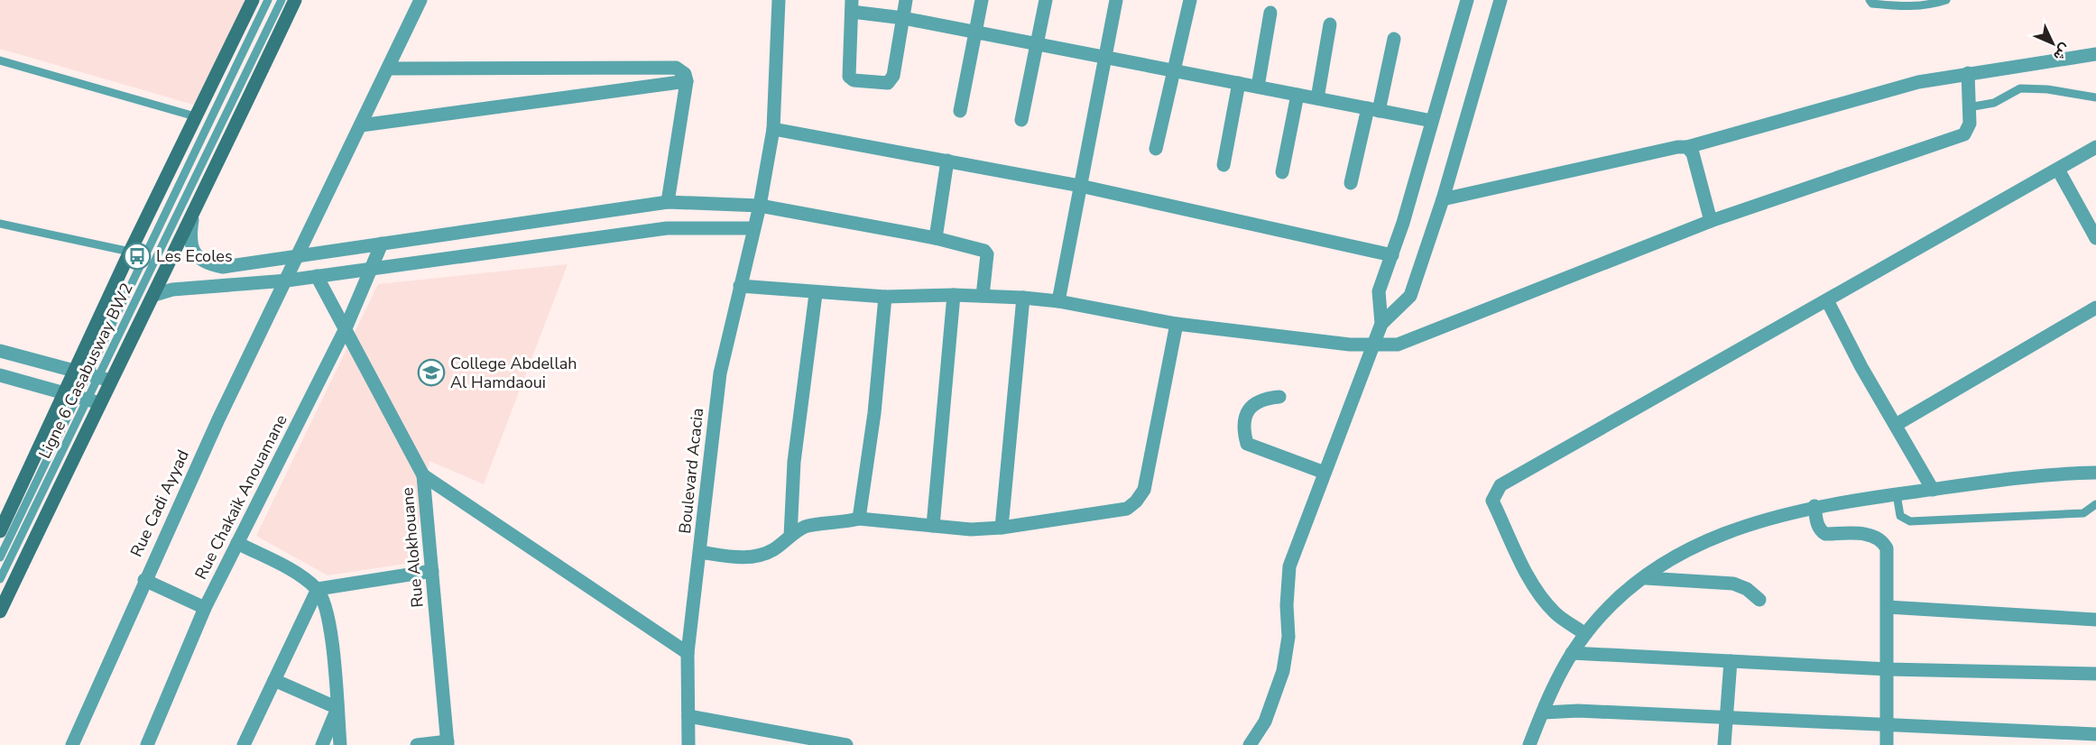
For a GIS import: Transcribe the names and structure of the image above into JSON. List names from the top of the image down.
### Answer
{
  "streets": {
    "street": [
      "Boulevard Acacia",
      "Rue Chakaik Anouamane",
      "Rue Cadi Ayyad",
      "Rue Alokhouane"
    ],
    "lane": ["Ligne 6 Casabusway BW2"]
  },
  "crossings": [
    ["Rue Chakaik Anouamane", "Rue Alokhouane"]
  ],
  "places": {
    "bus stop": ["Les Ecoles"],
    "school or university": ["College Abdellah Al Hamdaoui"]
  },
  "north": "bottom right"
}
